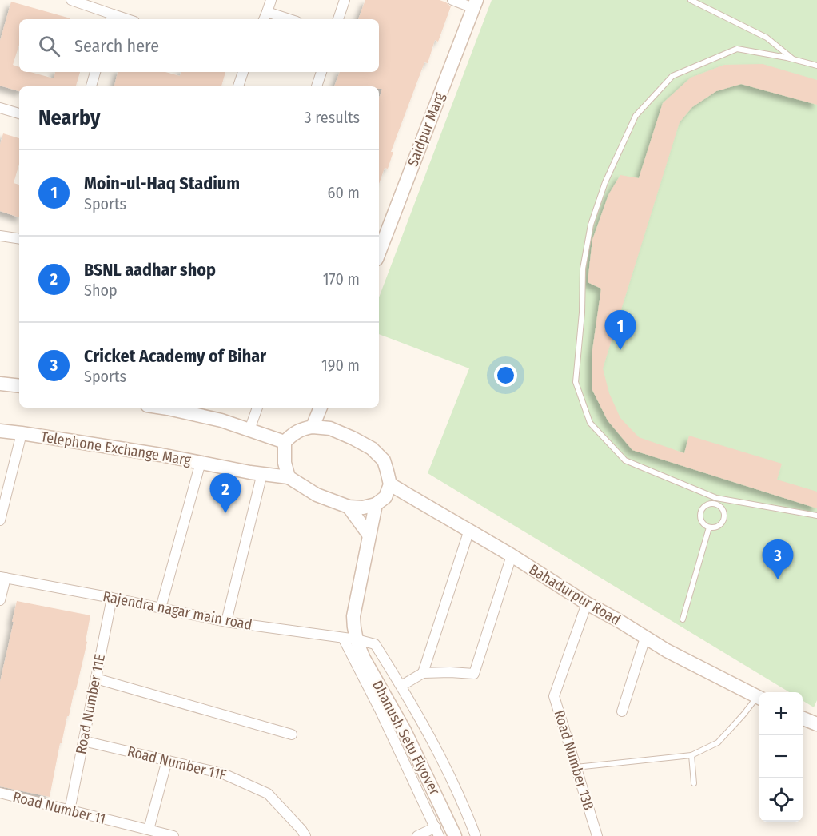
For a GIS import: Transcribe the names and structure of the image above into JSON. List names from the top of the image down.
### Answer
{
  "streets": {
    "main road": [
      "Saidpur Marg",
      "Telephone Exchange Marg",
      "Bahadurpur Road",
      "Dhanush Setu Flyover"
    ],
    "street": [
      "Rajendra nagar main road",
      "Road Number 11E",
      "Road Number 13B",
      "Road Number 11F",
      "Road Number 11"
    ]
  },
  "crossings": [
    ["Telephone Exchange Marg", "Bahadurpur Road"],
    ["Telephone Exchange Marg", "Dhanush Setu Flyover"],
    ["Bahadurpur Road", "Dhanush Setu Flyover"],
    ["Bahadurpur Road", "Road Number 13B"],
    ["Rajendra nagar main road", "Road Number 11E"],
    ["Rajendra nagar main road", "Dhanush Setu Flyover"],
    ["Road Number 11E", "Road Number 11F"],
    ["Road Number 11E", "Road Number 11"]
  ],
  "page": {
    "search": "Search here",
    "heading": ["Nearby", "3 results"],
    "list": [
      {
        "mark": "1",
        "name": "Moin-ul-Haq Stadium",
        "note": "Sports",
        "value": "60 m"
      },
      {
        "mark": "2",
        "name": "BSNL aadhar shop",
        "note": "Shop",
        "value": "170 m"
      },
      {
        "mark": "3",
        "name": "Cricket Academy of Bihar",
        "note": "Sports",
        "value": "190 m"
      }
    ],
    "pins": ["1", "2", "3"],
    "map_buttons": ["+", "−"]
  }
}
